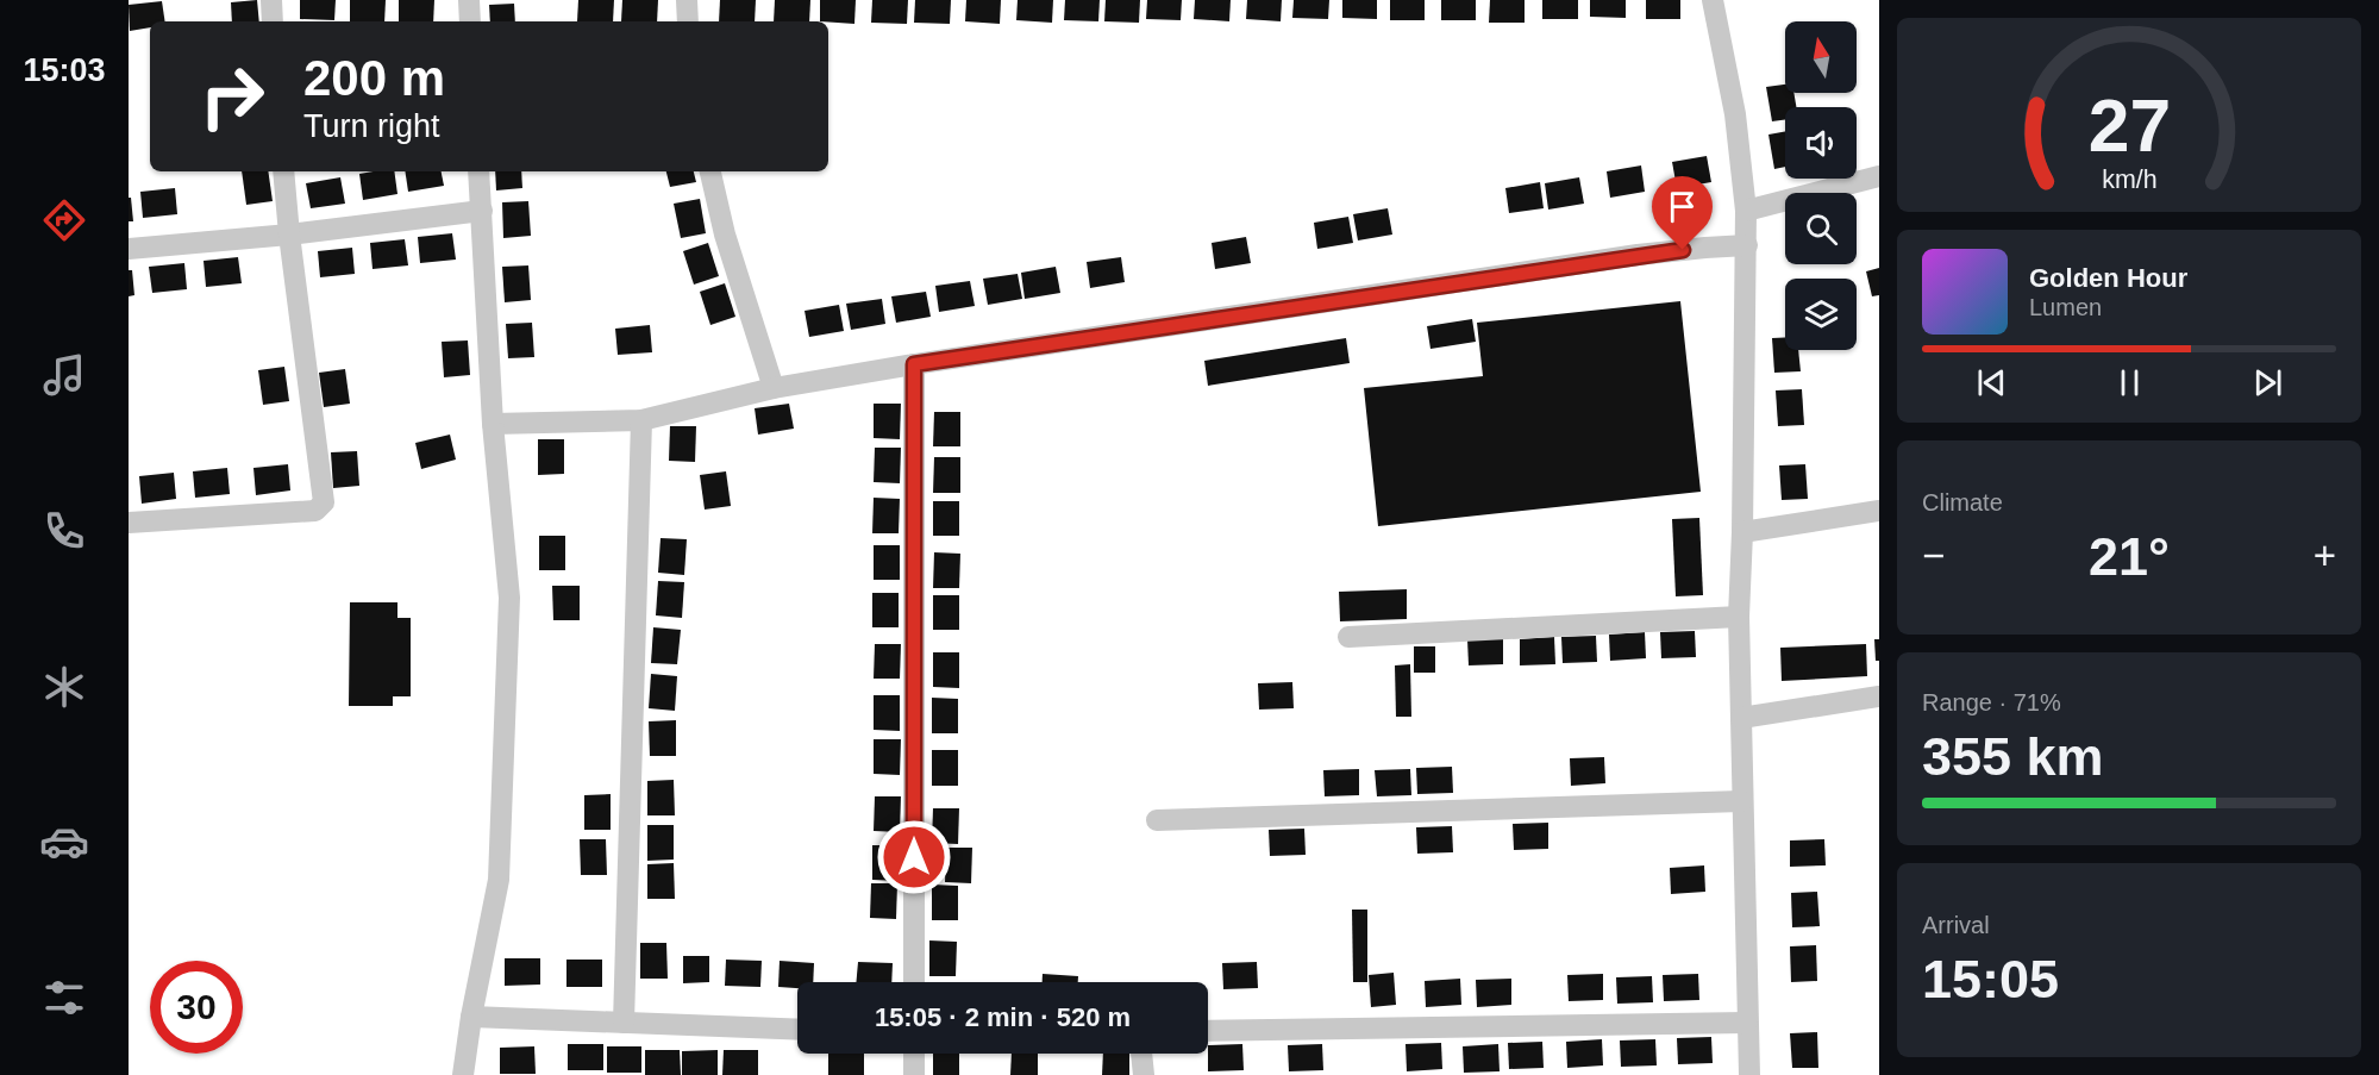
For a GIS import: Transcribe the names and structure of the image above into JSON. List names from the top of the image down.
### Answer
{
  "north": "top",
  "page": {
    "tabs": "15:03",
    "turn": ["200 m", "Turn right"],
    "song": ["Golden Hour", "Lumen"],
    "tile": [
      "Climate",
      ["Range · 71%", "355 km"],
      ["Arrival", "15:05"]
    ],
    "heat": ["−", "21°", "+"],
    "limit": "30",
    "trip": "15:05 · 2 min · 520 m",
    "gauge": ["27", "km/h"]
  }
}
